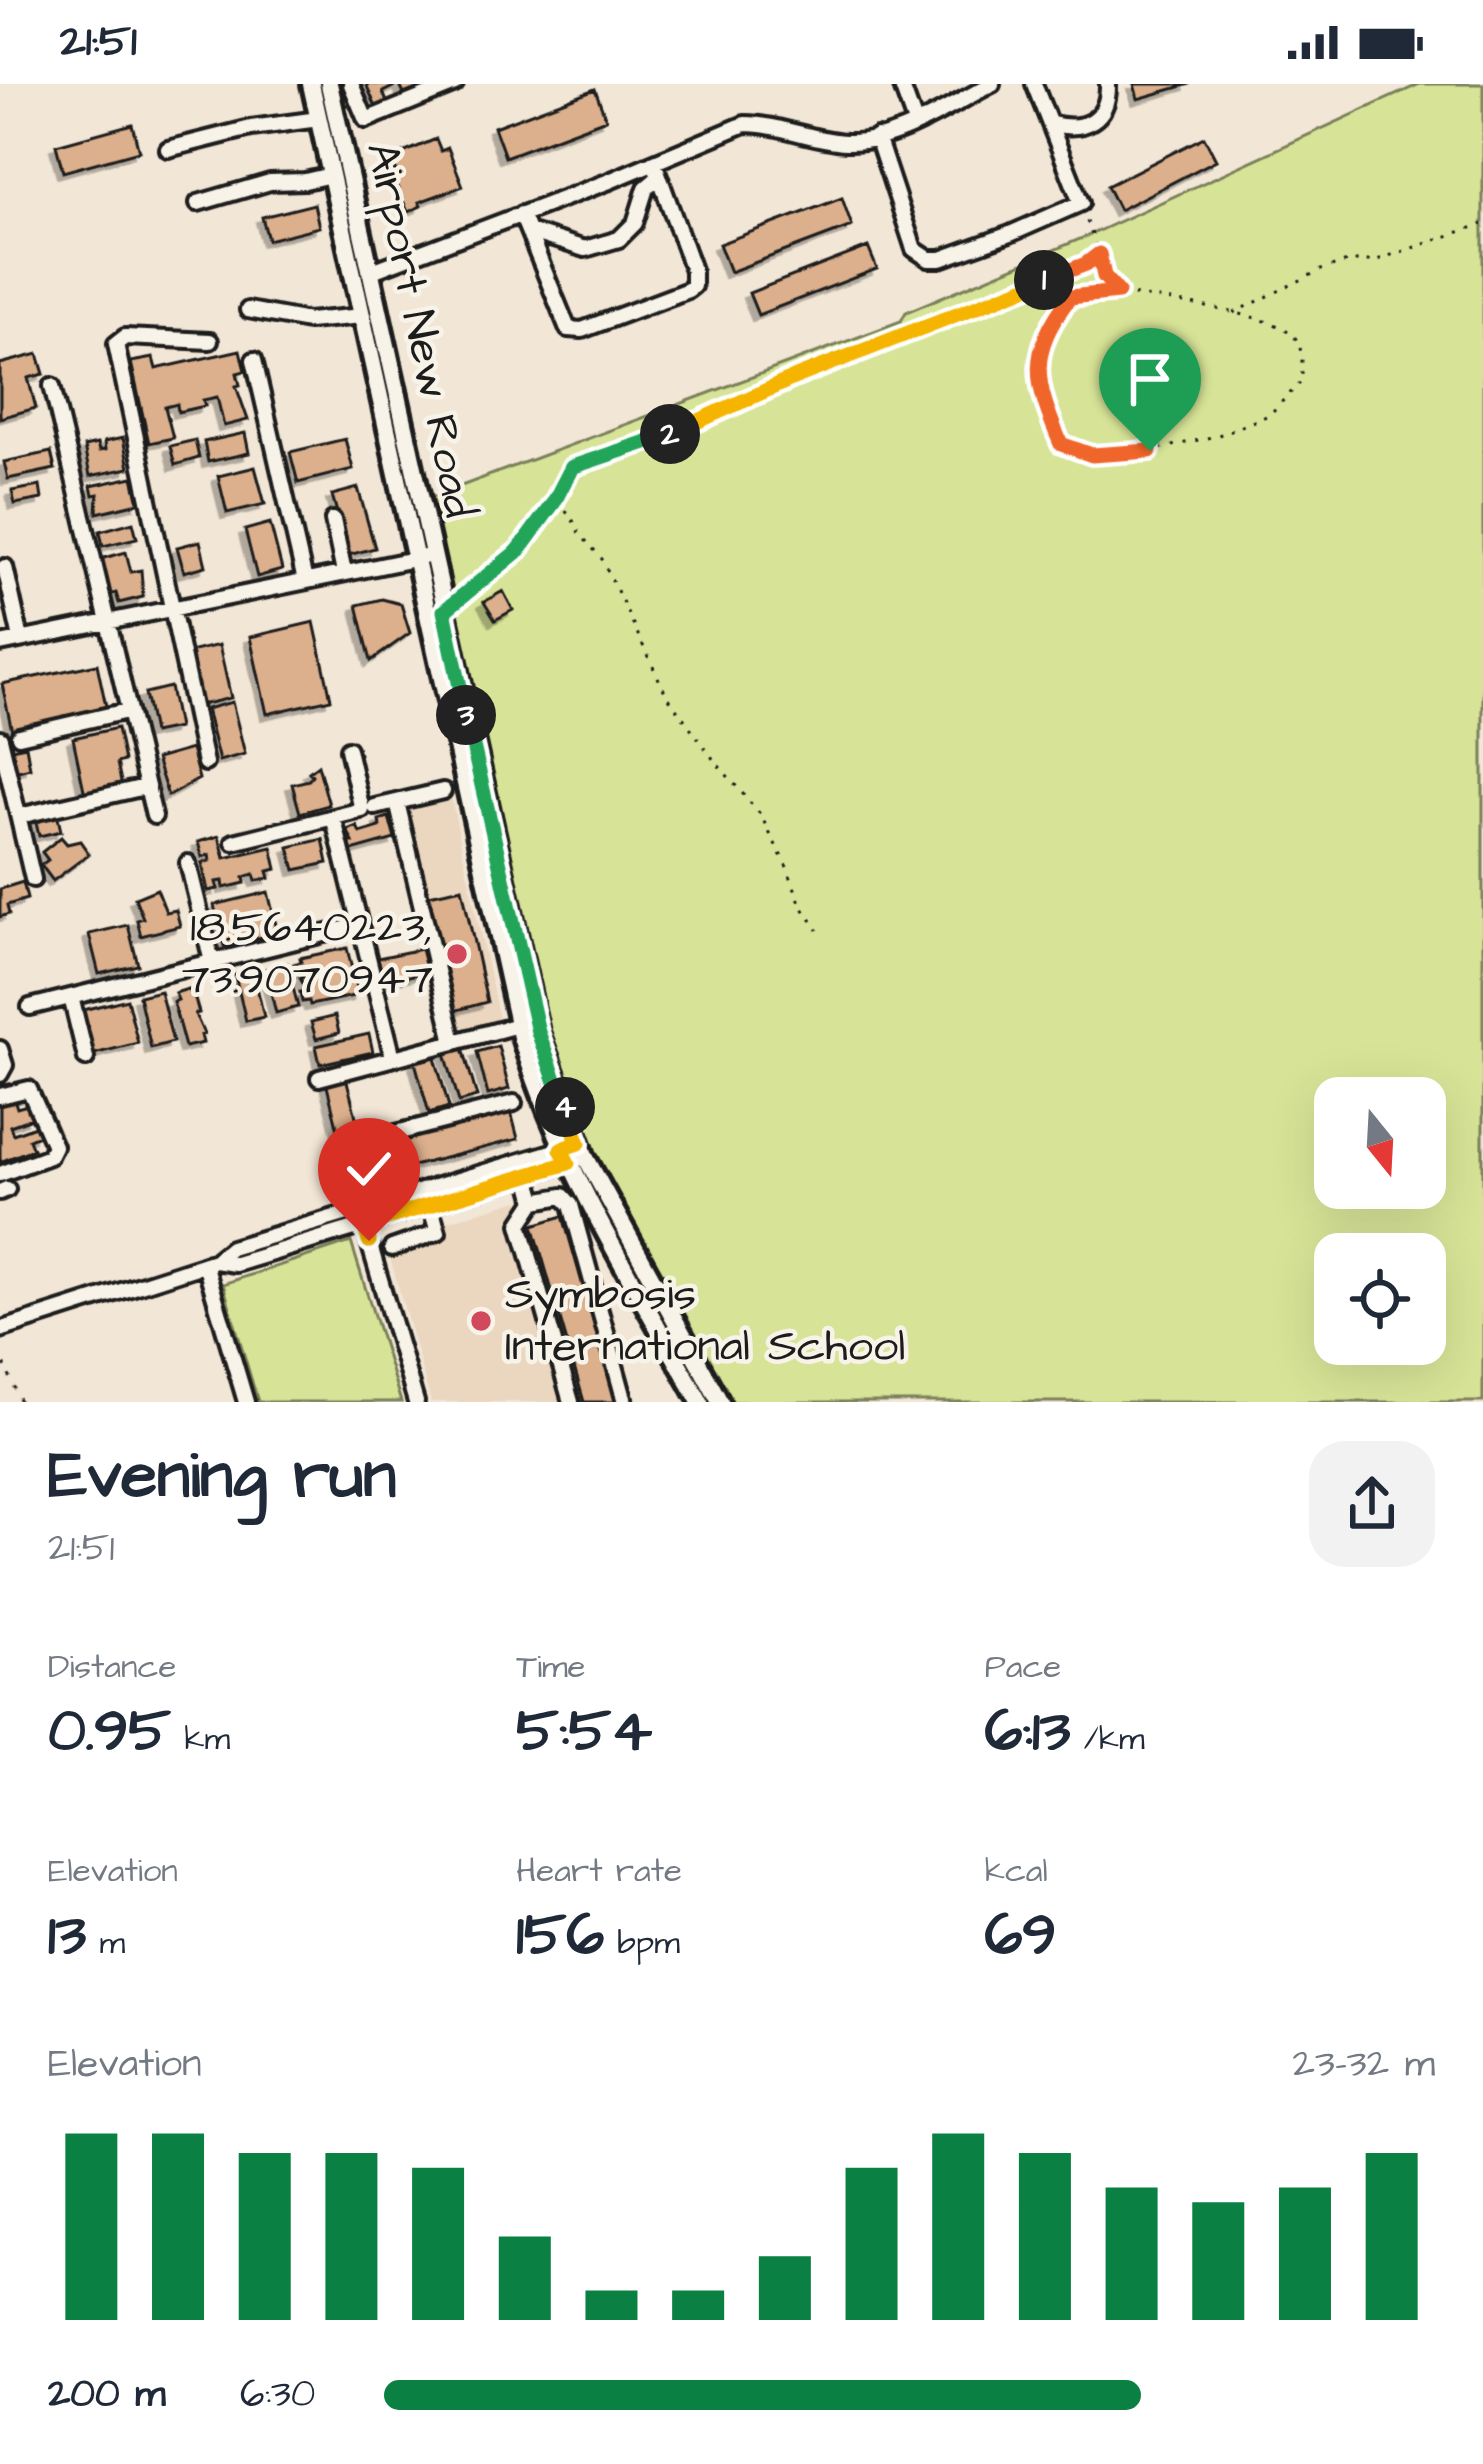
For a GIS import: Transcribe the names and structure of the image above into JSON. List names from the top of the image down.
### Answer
{
  "streets": {
    "main road": ["Airport New Road"]
  },
  "places": ["18.5640223, 73.9070947", "Symbosis International School"],
  "north": "bottom",
  "page": {
    "status": "21:51",
    "pins": [
      "1",
      "2",
      "3",
      "4"
    ],
    "heading": ["Evening run", "21:51"],
    "stats": [
      ["Distance", "0.95 km"],
      ["Time", "5:54"],
      ["Pace", "6:13 /km"],
      ["Elevation", "13 m"],
      ["Heart rate", "156 bpm"],
      ["kcal", "69"]
    ],
    "chart": ["Elevation", "23–32 m"],
    "list": [
      {
        "name": "200 m",
        "note": "6:30"
      }
    ]
  }
}
